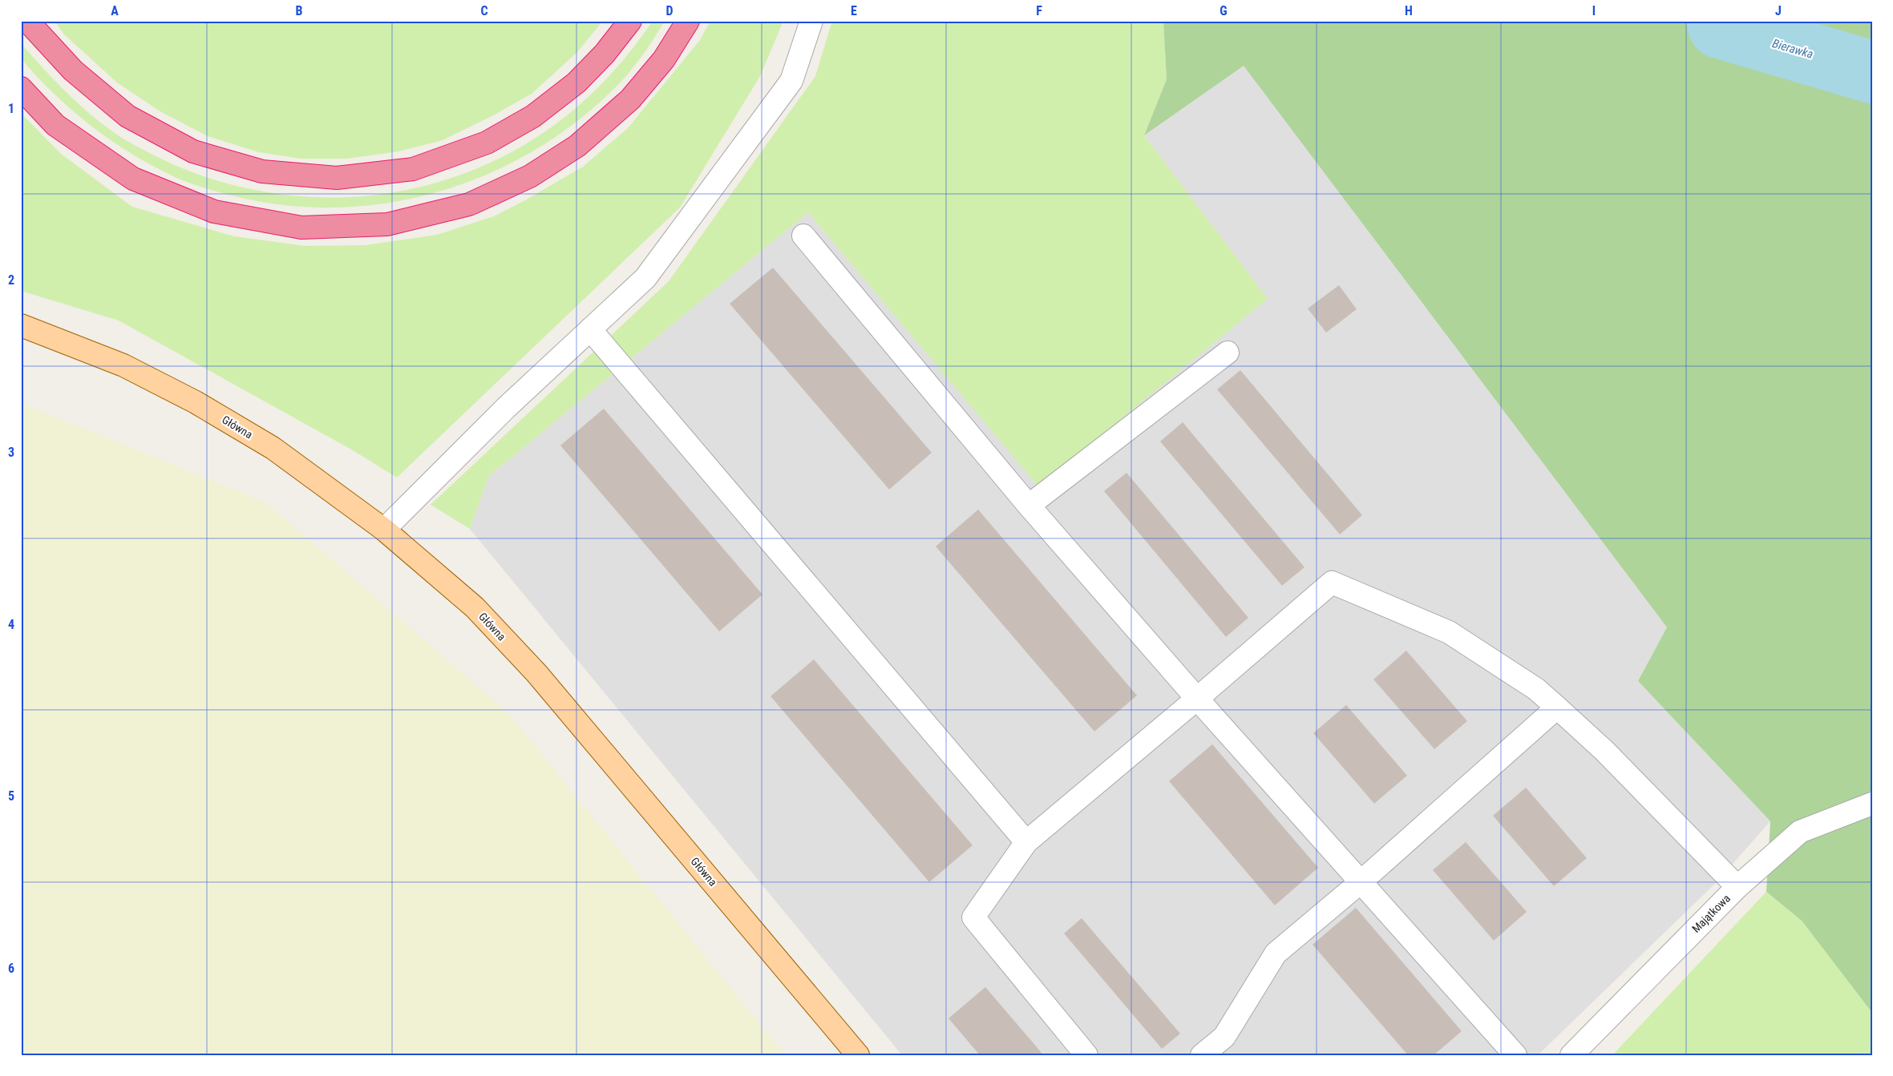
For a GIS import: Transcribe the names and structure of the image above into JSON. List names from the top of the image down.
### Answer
{
  "streets": {
    "main road": ["Główna"],
    "street": ["Majątkowa"]
  },
  "water": ["Bierawka"],
  "grid": {
    "columns": [
      "A",
      "B",
      "C",
      "D",
      "E",
      "F",
      "G",
      "H",
      "I",
      "J"
    ],
    "rows": [
      "1",
      "2",
      "3",
      "4",
      "5",
      "6"
    ]
  }
}
